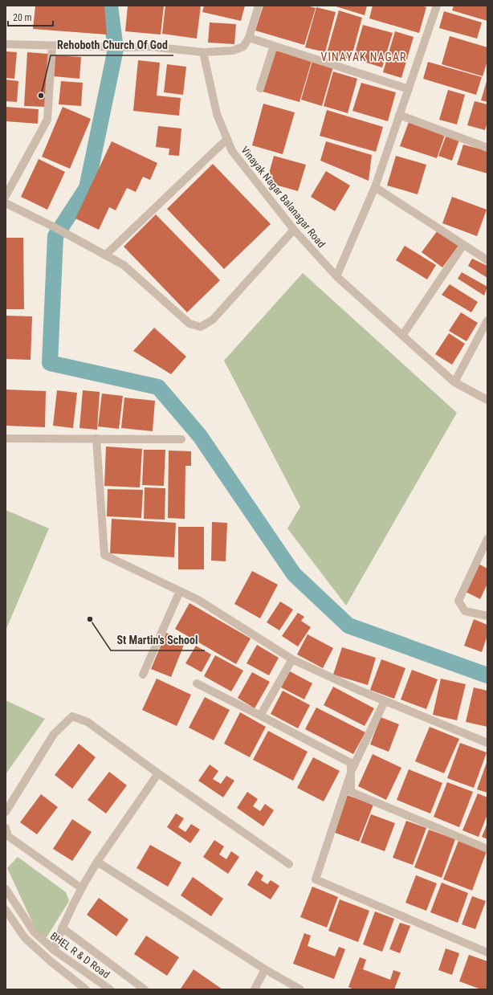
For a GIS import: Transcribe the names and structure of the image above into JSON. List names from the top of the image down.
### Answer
{
  "streets": {
    "street": ["Vinayak Nagar Balanagar Road", "BHEL R & D Road"]
  },
  "districts": ["VINAYAK NAGAR"],
  "places": ["Rehoboth Church Of God", "St Martin's School"],
  "scale_bar": "20 m"
}
